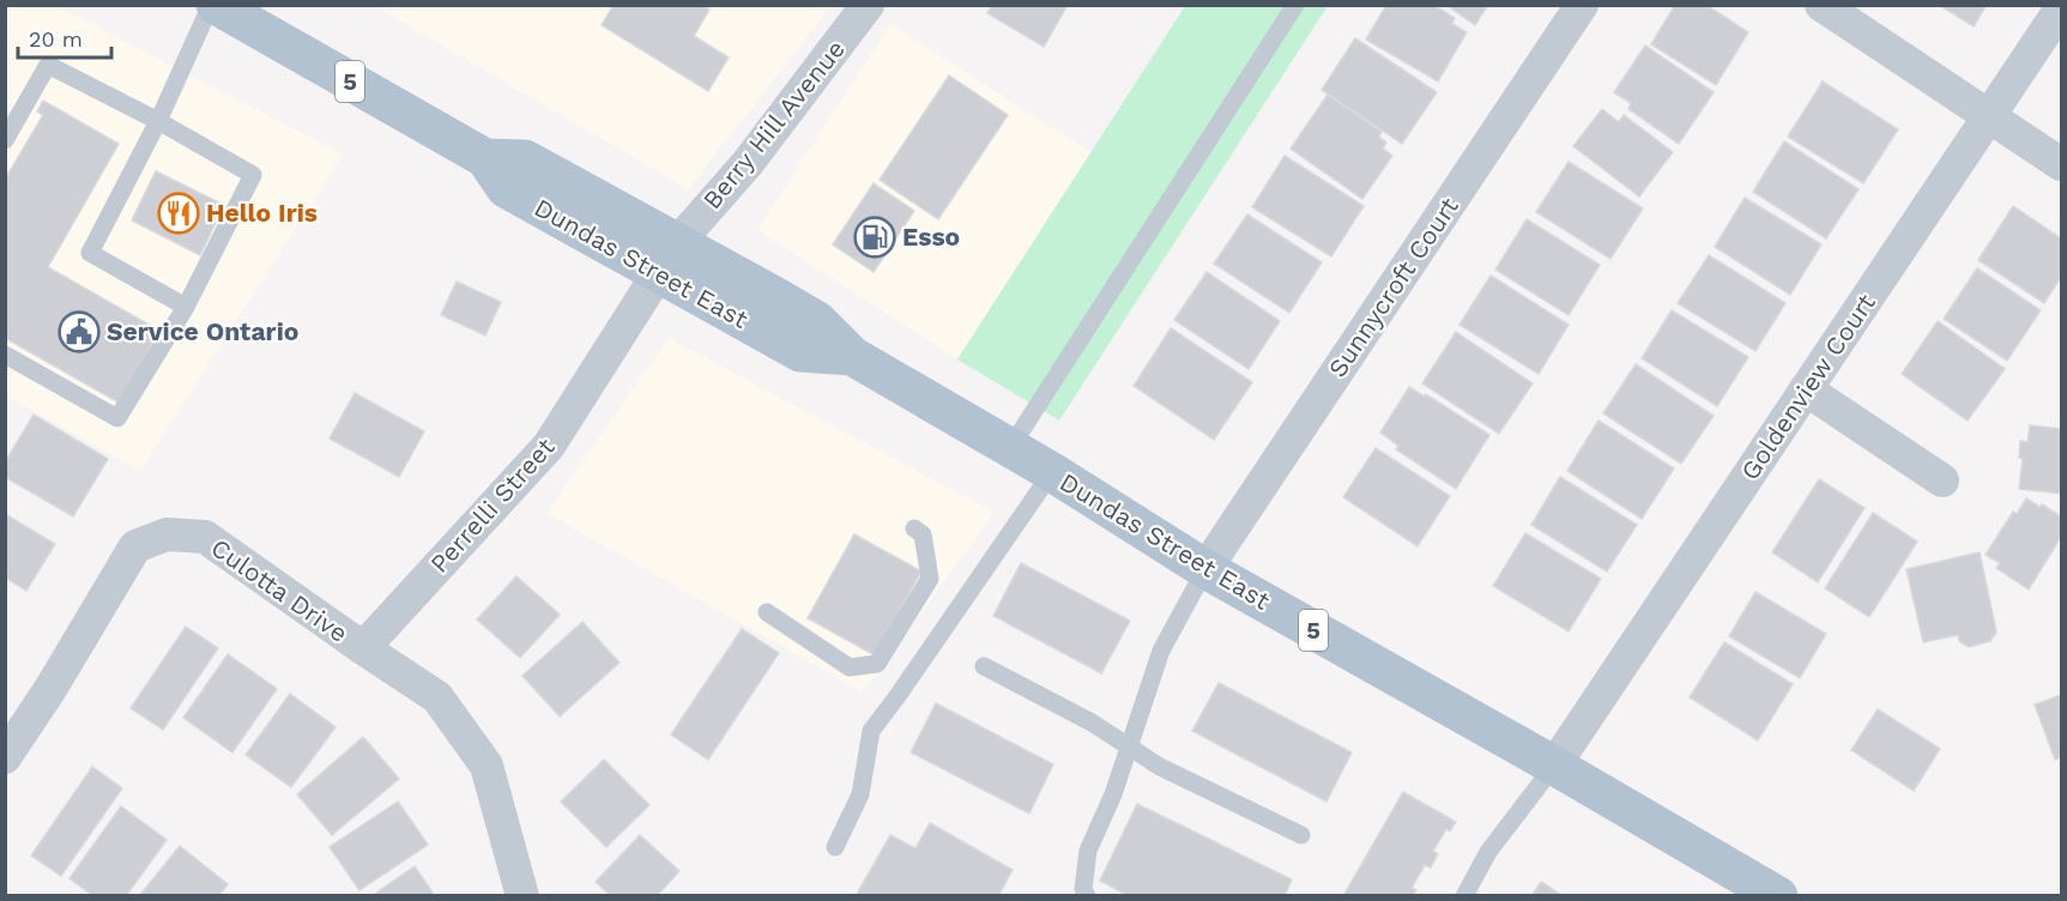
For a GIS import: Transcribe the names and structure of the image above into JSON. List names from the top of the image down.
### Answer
{
  "streets": {
    "main road": ["5", "Dundas Street East"],
    "street": [
      "Berry Hill Avenue",
      "Sunnycroft Court",
      "Goldenview Court",
      "Perrelli Street",
      "Culotta Drive"
    ]
  },
  "crossings": [
    ["Berry Hill Avenue", "Dundas Street East"],
    ["Berry Hill Avenue", "Perrelli Street"],
    ["Dundas Street East", "Sunnycroft Court"],
    ["Dundas Street East", "Goldenview Court"],
    ["Dundas Street East", "Perrelli Street"],
    ["Perrelli Street", "Culotta Drive"]
  ],
  "places": {
    "restaurant": ["Hello Iris"],
    "fuel station": ["Esso"],
    "public building": ["Service Ontario"]
  },
  "scale_bar": "20 m"
}
